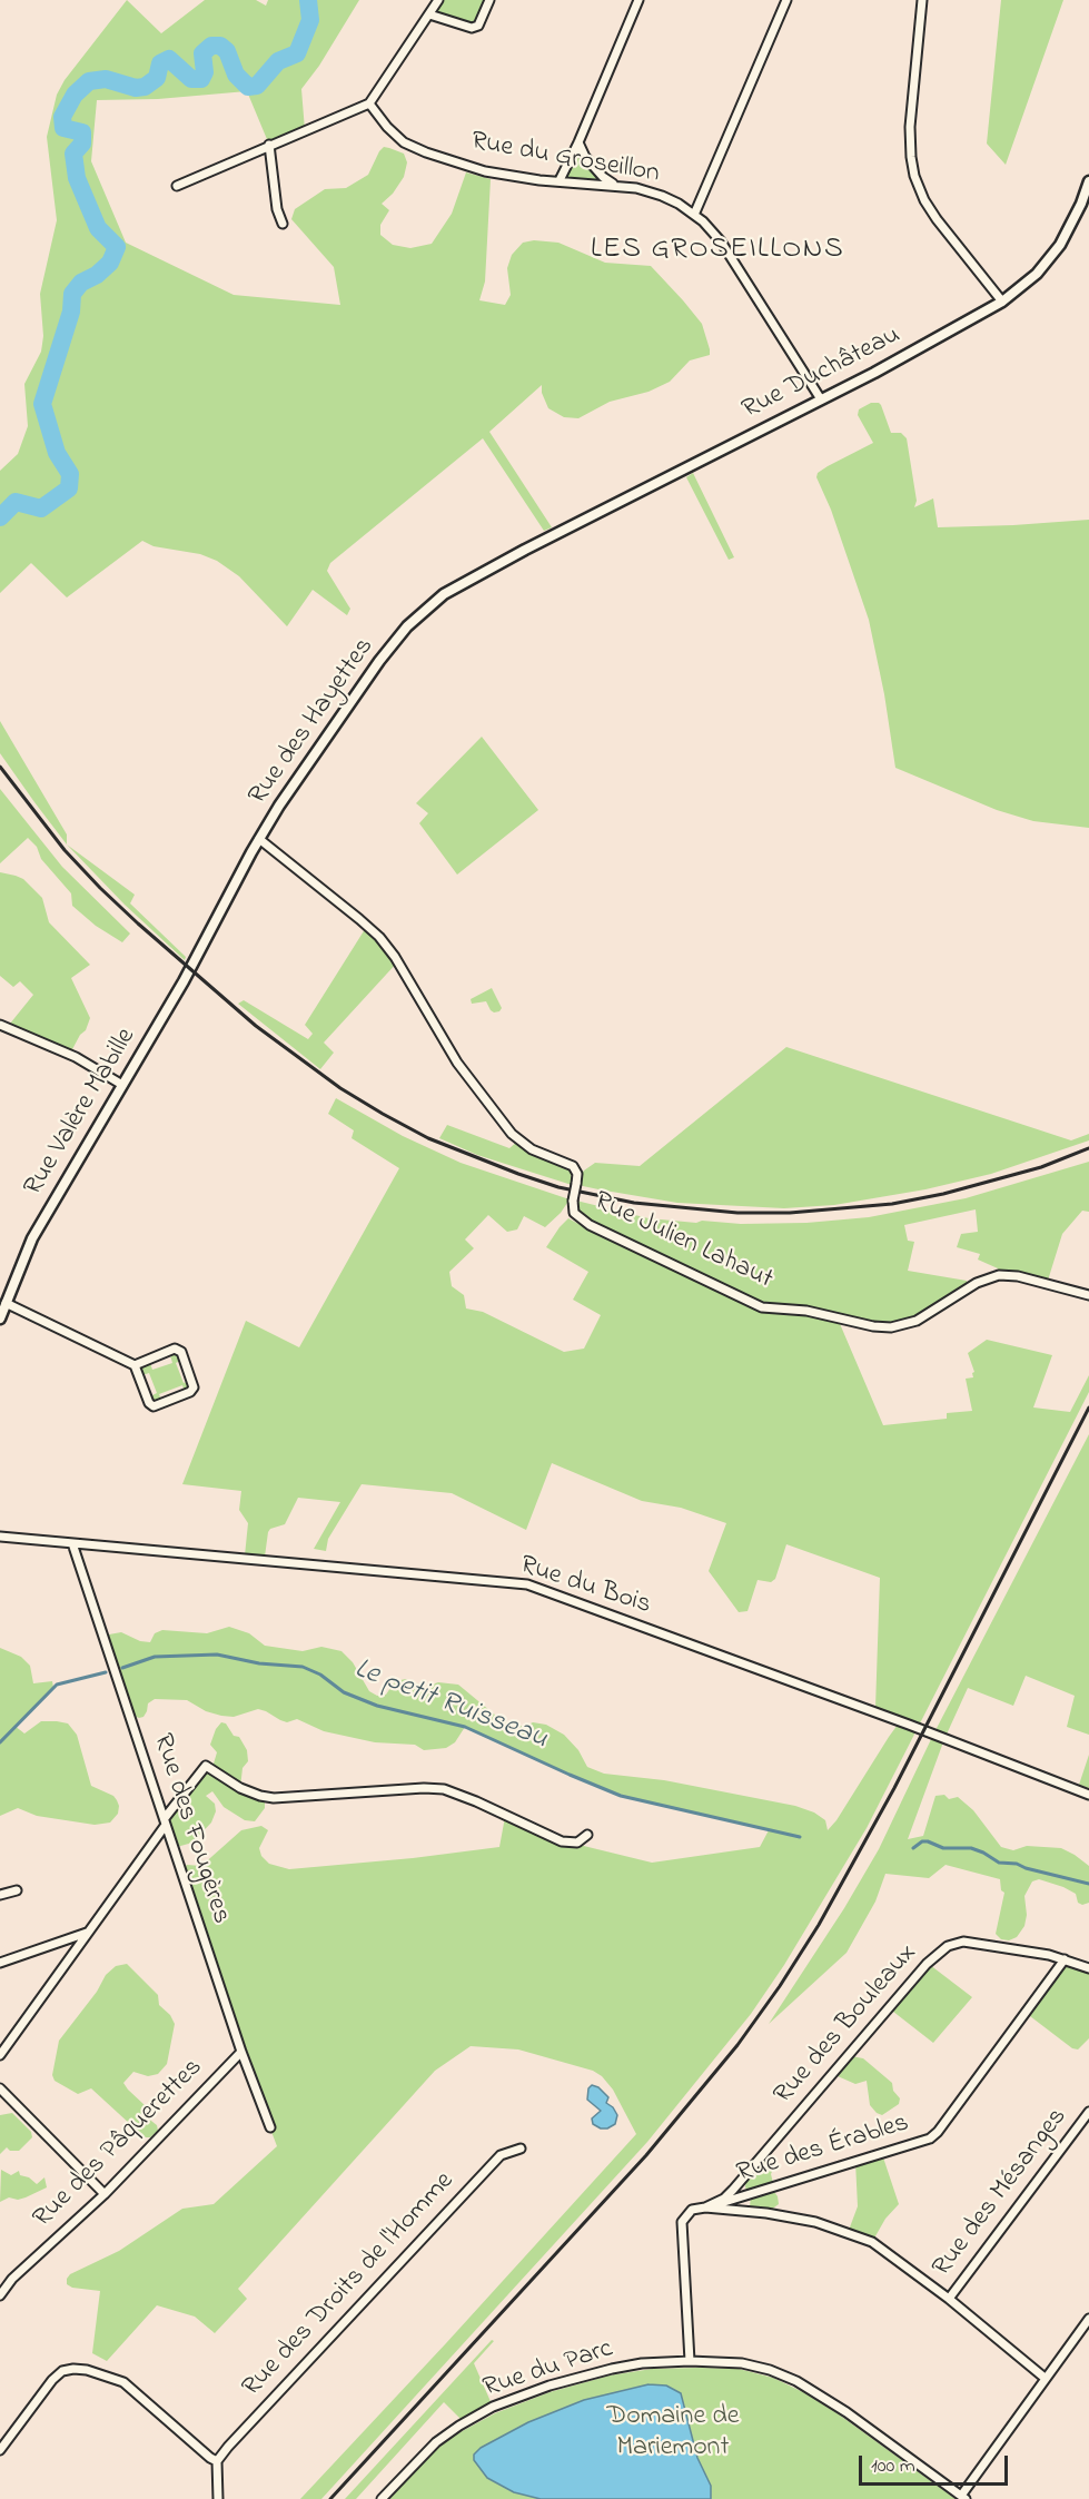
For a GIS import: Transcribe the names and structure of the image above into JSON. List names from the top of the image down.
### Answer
{
  "streets": {
    "street": [
      "Rue du Groseillon",
      "Rue Duchâteau",
      "Rue des Hayettes",
      "Rue Valère Mabille",
      "Rue Julien Lahaut",
      "Rue du Bois",
      "Rue des Fougères",
      "Rue des Bouleaux",
      "Rue des Pâquerettes",
      "Rue des Érables",
      "Rue des Mésanges",
      "Rue des Droits de l'Homme",
      "Rue du Parc"
    ]
  },
  "crossings": [
    ["Rue du Groseillon", "Rue Duchâteau"],
    ["Rue Duchâteau", "Rue des Hayettes"],
    ["Rue des Hayettes", "Rue Valère Mabille"],
    ["Rue des Hayettes", "Rue Julien Lahaut"],
    ["Rue du Bois", "Rue des Fougères"],
    ["Rue des Fougères", "Rue des Pâquerettes"],
    ["Rue des Bouleaux", "Rue des Érables"],
    ["Rue des Bouleaux", "Rue du Parc"]
  ],
  "districts": ["LES GROSEILLONS"],
  "water": ["Le petit Ruisseau"],
  "parks": ["Domaine de Mariemont"],
  "scale_bar": "100 m"
}
